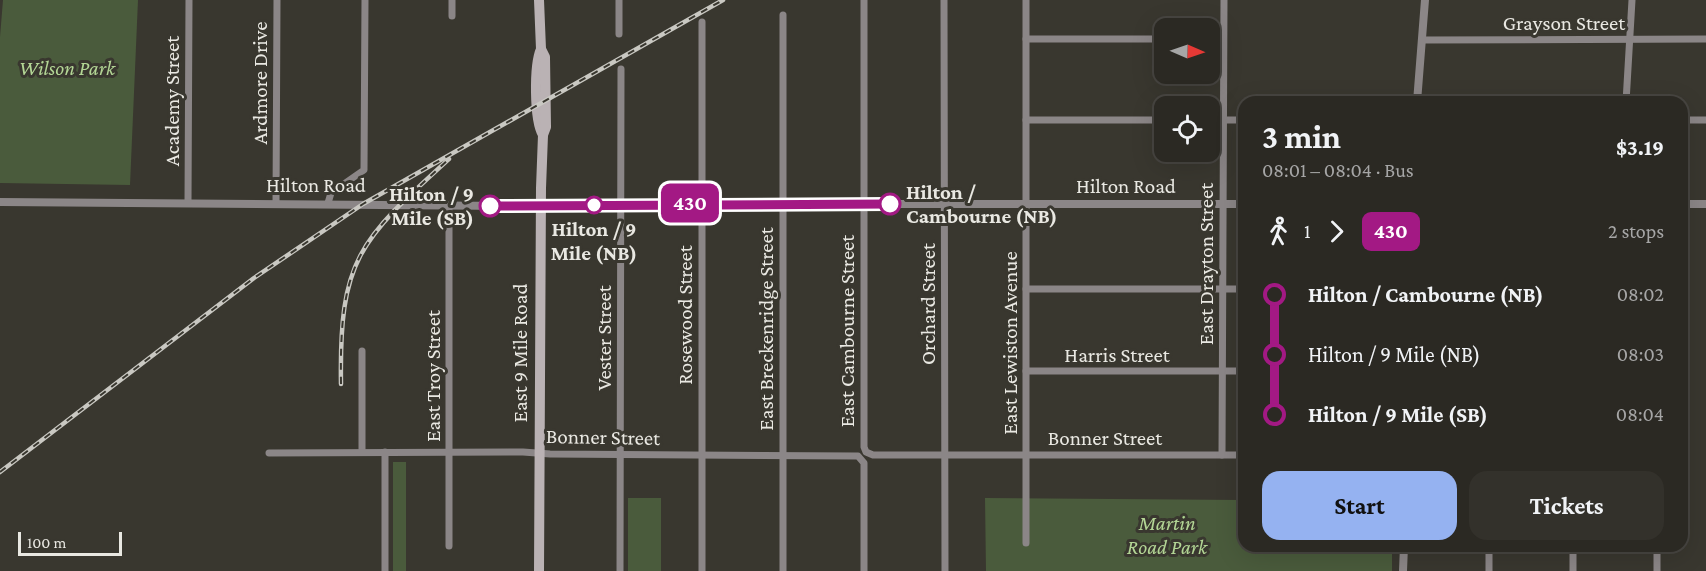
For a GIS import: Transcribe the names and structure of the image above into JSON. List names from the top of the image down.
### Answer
{
  "streets": {
    "main road": ["East 9 Mile Road"],
    "street": [
      "Grayson Street",
      "Ardmore Drive",
      "Academy Street",
      "Hilton Road",
      "East Drayton Street",
      "Orchard Street",
      "Rosewood Street",
      "East Breckenridge Street",
      "East Cambourne Street",
      "Vester Street",
      "East Lewiston Avenue",
      "Harris Street",
      "East Troy Street",
      "Bonner Street"
    ]
  },
  "crossings": [
    ["Ardmore Drive", "Hilton Road"],
    ["Academy Street", "Hilton Road"],
    ["Hilton Road", "East Drayton Street"],
    ["Hilton Road", "Orchard Street"],
    ["Hilton Road", "Rosewood Street"],
    ["Hilton Road", "East Breckenridge Street"],
    ["Hilton Road", "East Cambourne Street"],
    ["Hilton Road", "Vester Street"],
    ["Hilton Road", "East Lewiston Avenue"],
    ["Hilton Road", "East 9 Mile Road"],
    ["Hilton Road", "East Troy Street"],
    ["East Drayton Street", "Harris Street"],
    ["East Drayton Street", "Bonner Street"],
    ["Orchard Street", "Bonner Street"],
    ["Rosewood Street", "Bonner Street"],
    ["East Breckenridge Street", "Bonner Street"],
    ["East Cambourne Street", "Bonner Street"],
    ["Vester Street", "Bonner Street"],
    ["East Lewiston Avenue", "Harris Street"],
    ["East Lewiston Avenue", "Bonner Street"],
    ["East 9 Mile Road", "Bonner Street"],
    ["East Troy Street", "Bonner Street"]
  ],
  "parks": ["Wilson Park", "Martin Road Park"],
  "places": ["Hilton / Cambourne (NB)", "Hilton / 9 Mile (NB)", "Hilton / 9 Mile (SB)"],
  "lines": ["bus line 430"],
  "scale_bar": "100 m",
  "north": "right",
  "page": {
    "on_map": "430",
    "heading": ["3 min", "08:01 – 08:04 · Bus", "$3.19"],
    "legs": ["1", "430", "2 stops"],
    "list": [
      {
        "name": "Hilton / Cambourne (NB)",
        "value": "08:02"
      },
      {
        "name": "Hilton / 9 Mile (NB)",
        "value": "08:03"
      },
      {
        "name": "Hilton / 9 Mile (SB)",
        "value": "08:04"
      }
    ],
    "buttons": ["Start", "Tickets"],
    "scale": "100 m"
  }
}
